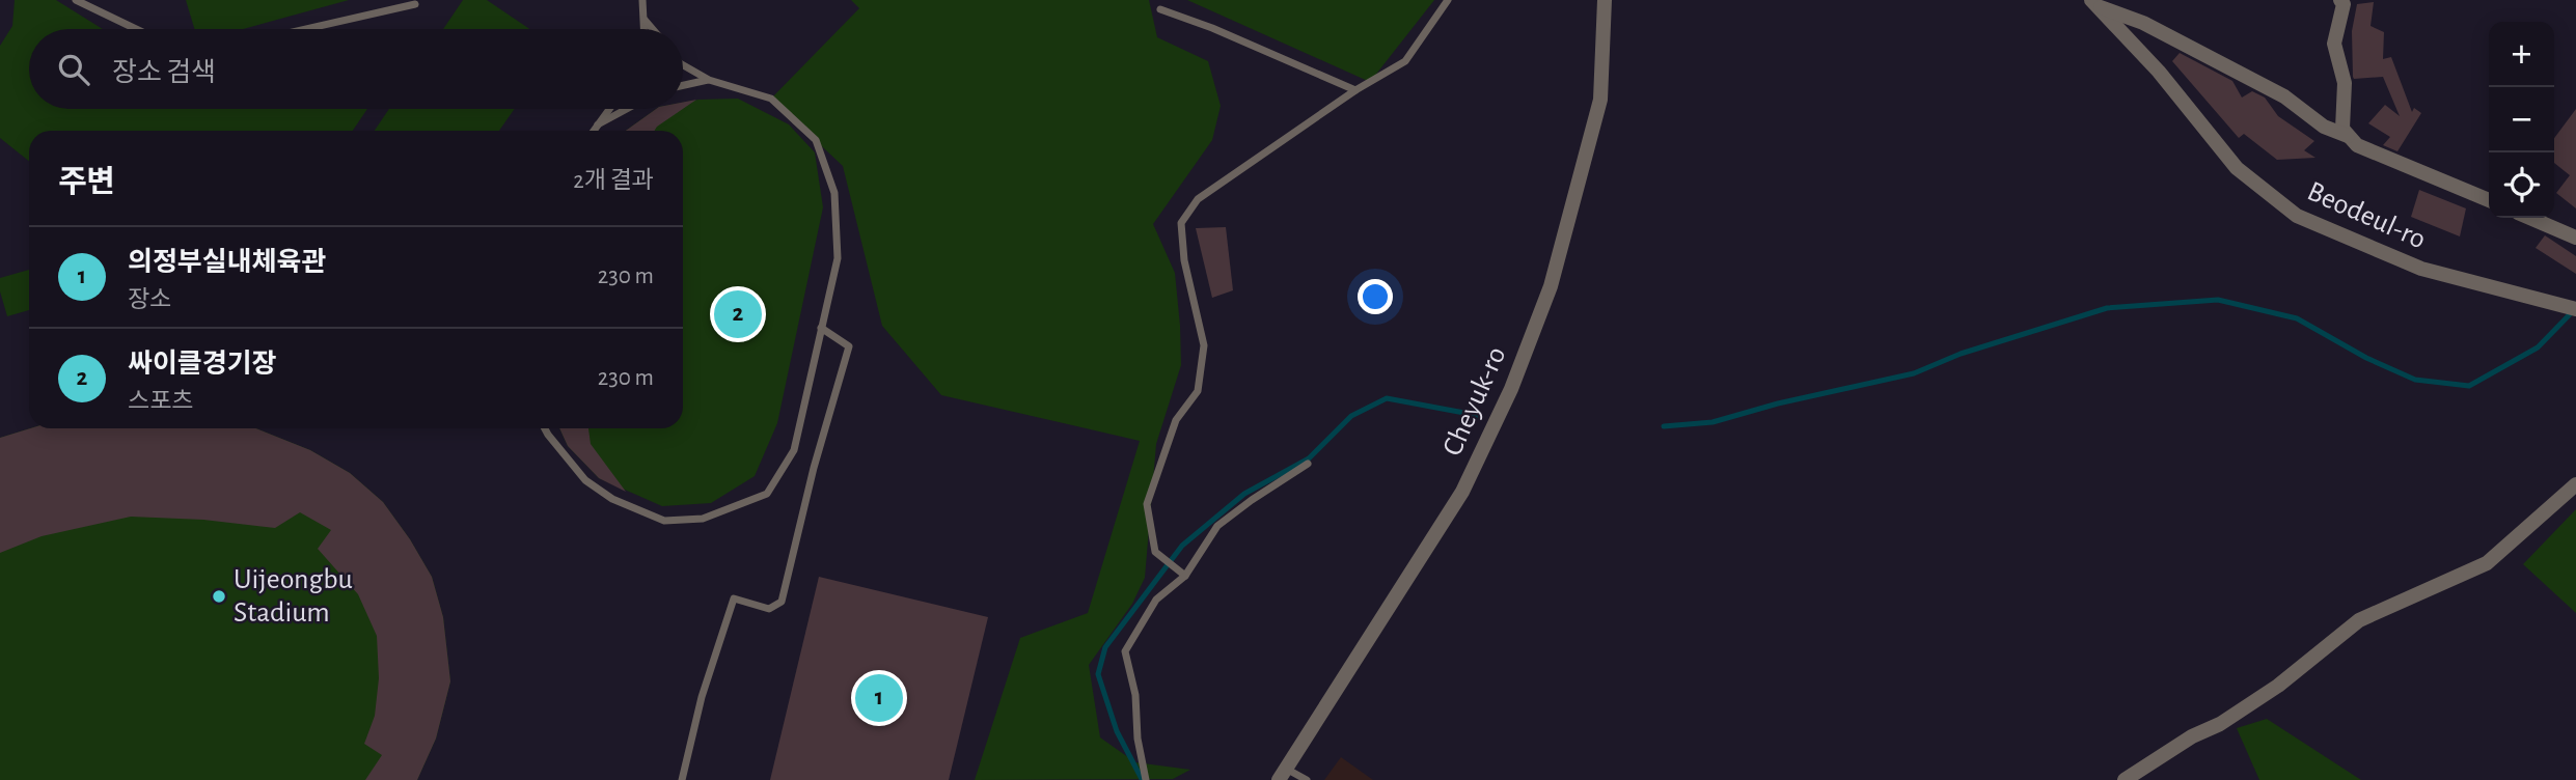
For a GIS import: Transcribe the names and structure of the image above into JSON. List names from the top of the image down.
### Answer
{
  "streets": {
    "street": ["Beodeul-ro", "Cheyuk-ro"]
  },
  "places": ["Uijeongbu Stadium"],
  "page": {
    "map_buttons": ["+", "−"],
    "search": "장소 검색",
    "heading": ["주변", "2개 결과"],
    "list": [
      {
        "mark": "1",
        "name": "의정부실내체육관",
        "note": "장소",
        "value": "230 m"
      },
      {
        "mark": "2",
        "name": "싸이클경기장",
        "note": "스포츠",
        "value": "230 m"
      }
    ],
    "pins": ["2", "1"]
  }
}
